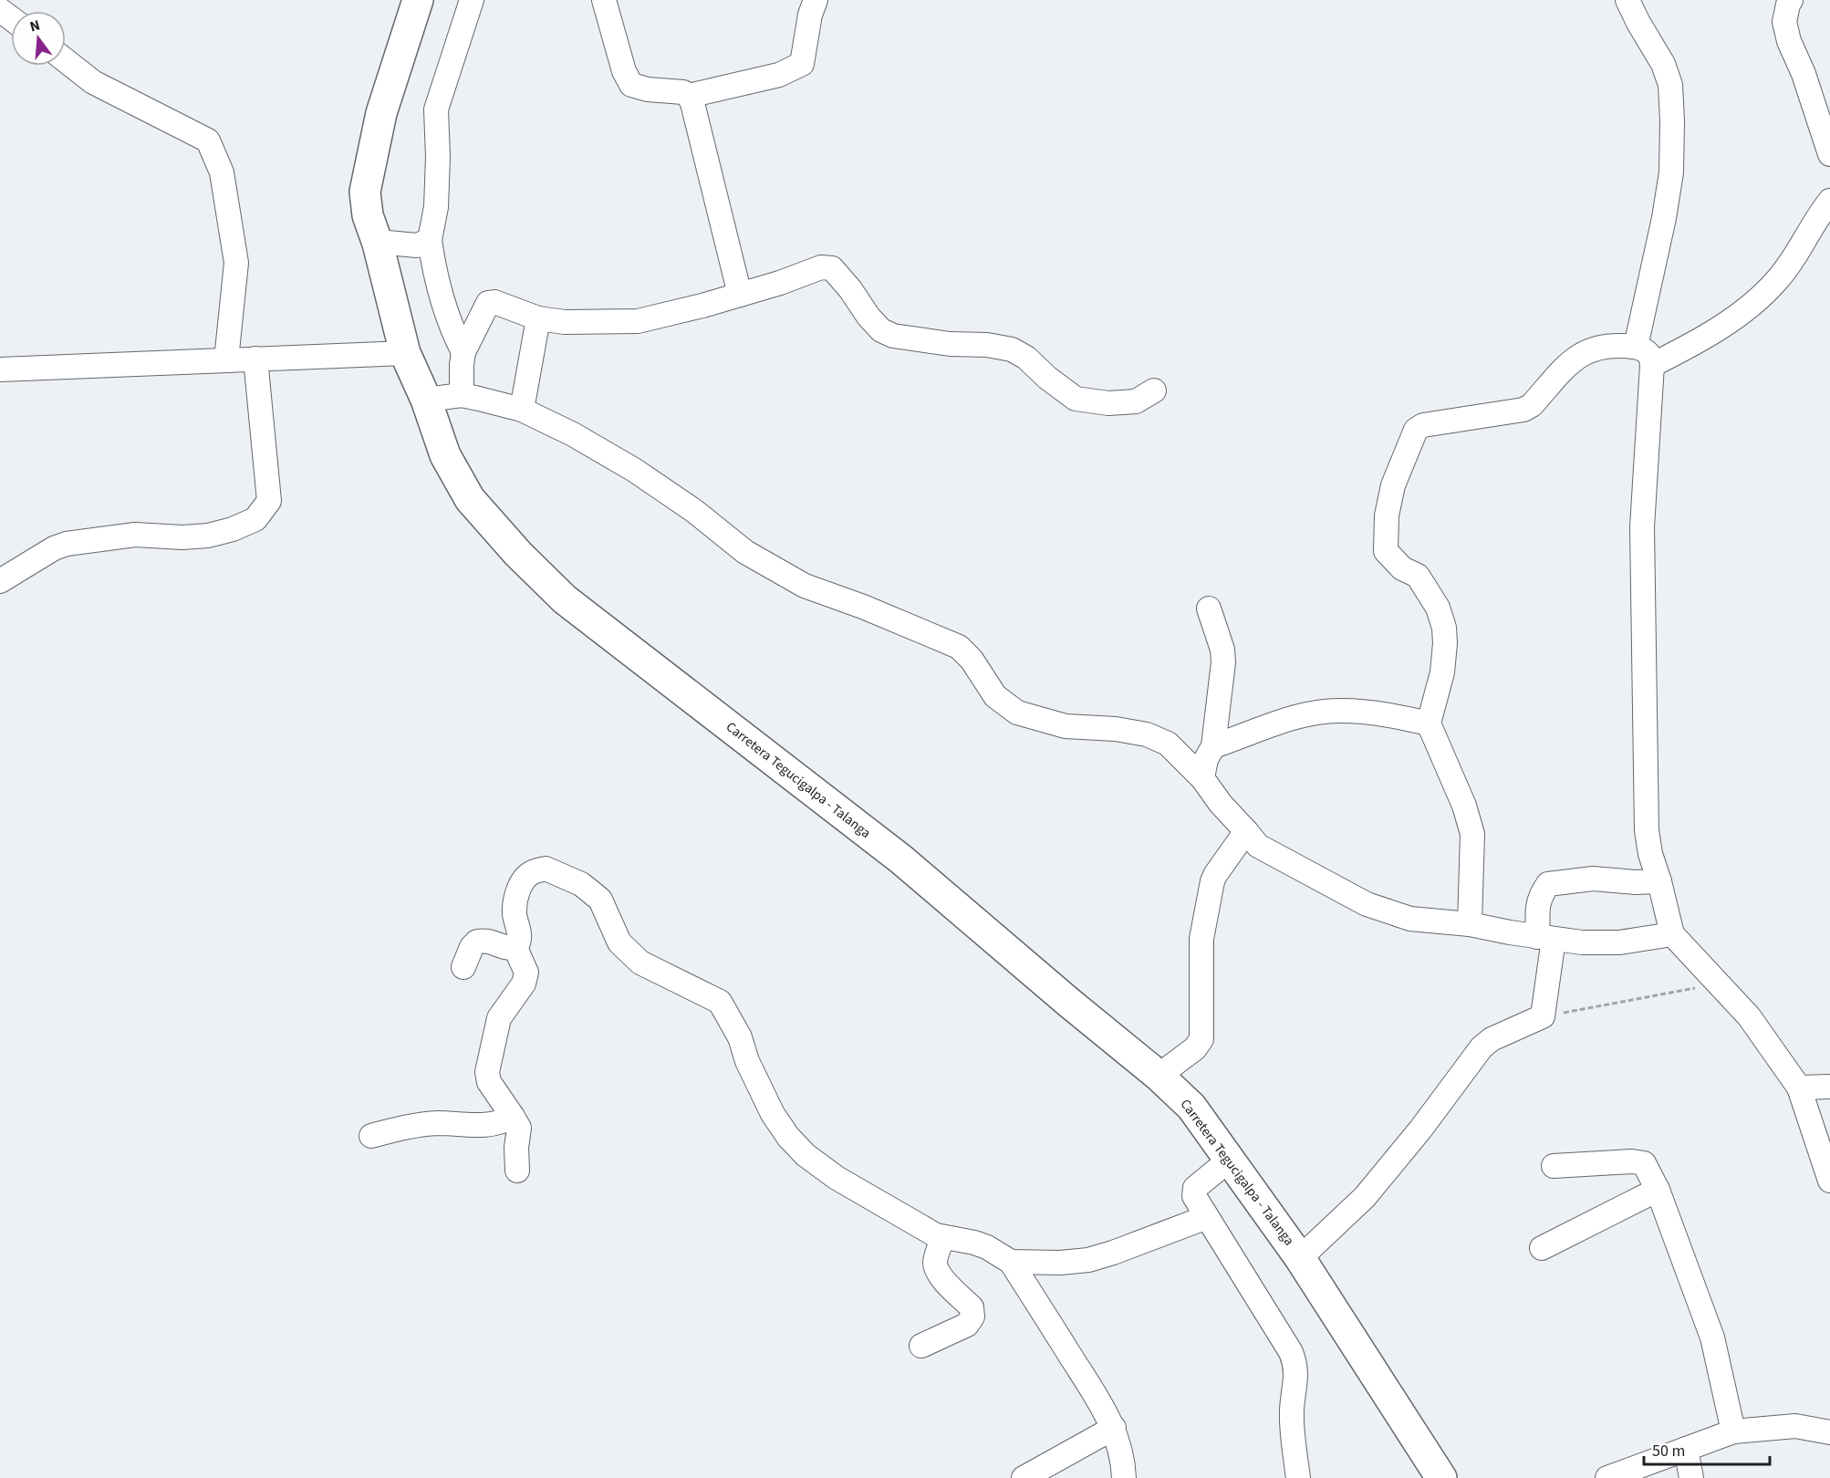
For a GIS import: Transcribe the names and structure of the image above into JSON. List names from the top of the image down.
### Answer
{
  "streets": {
    "main road": ["Carretera Tegucigalpa - Talanga"]
  },
  "scale_bar": "50 m",
  "north": "top"
}
